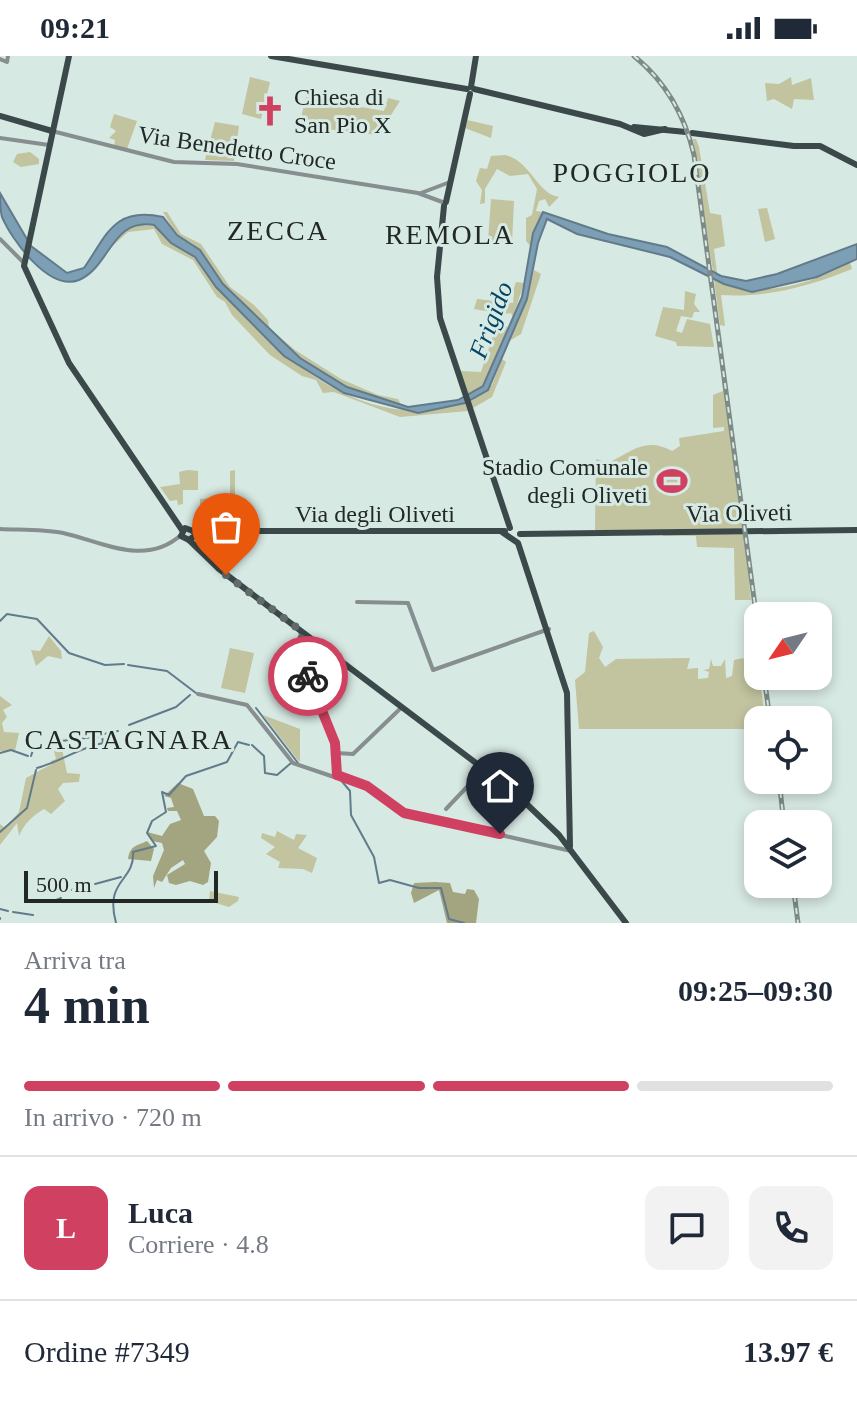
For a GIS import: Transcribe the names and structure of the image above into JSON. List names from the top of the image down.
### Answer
{
  "streets": {
    "main road": ["Via Oliveti", "Via degli Oliveti"],
    "street": ["Via Benedetto Croce"]
  },
  "crossings": [
    ["Via Oliveti", "Via degli Oliveti"]
  ],
  "districts": [
    "POGGIOLO",
    "ZECCA",
    "REMOLA",
    "CASTAGNARA"
  ],
  "water": ["Frigido"],
  "places": {
    "church": ["Chiesa di San Pio X"],
    "sports": ["Stadio Comunale degli Oliveti"]
  },
  "scale_bar": "500 m",
  "north": "bottom left",
  "page": {
    "status": "09:21",
    "scale": "500 m",
    "heading": ["4 min", "Arriva tra", "09:25–09:30"],
    "panel": [
      "Luca",
      "Corriere · 4.8",
      "Ordine #7349",
      "13.97 €"
    ],
    "bar": "In arrivo · 720 m",
    "round": "L"
  }
}
